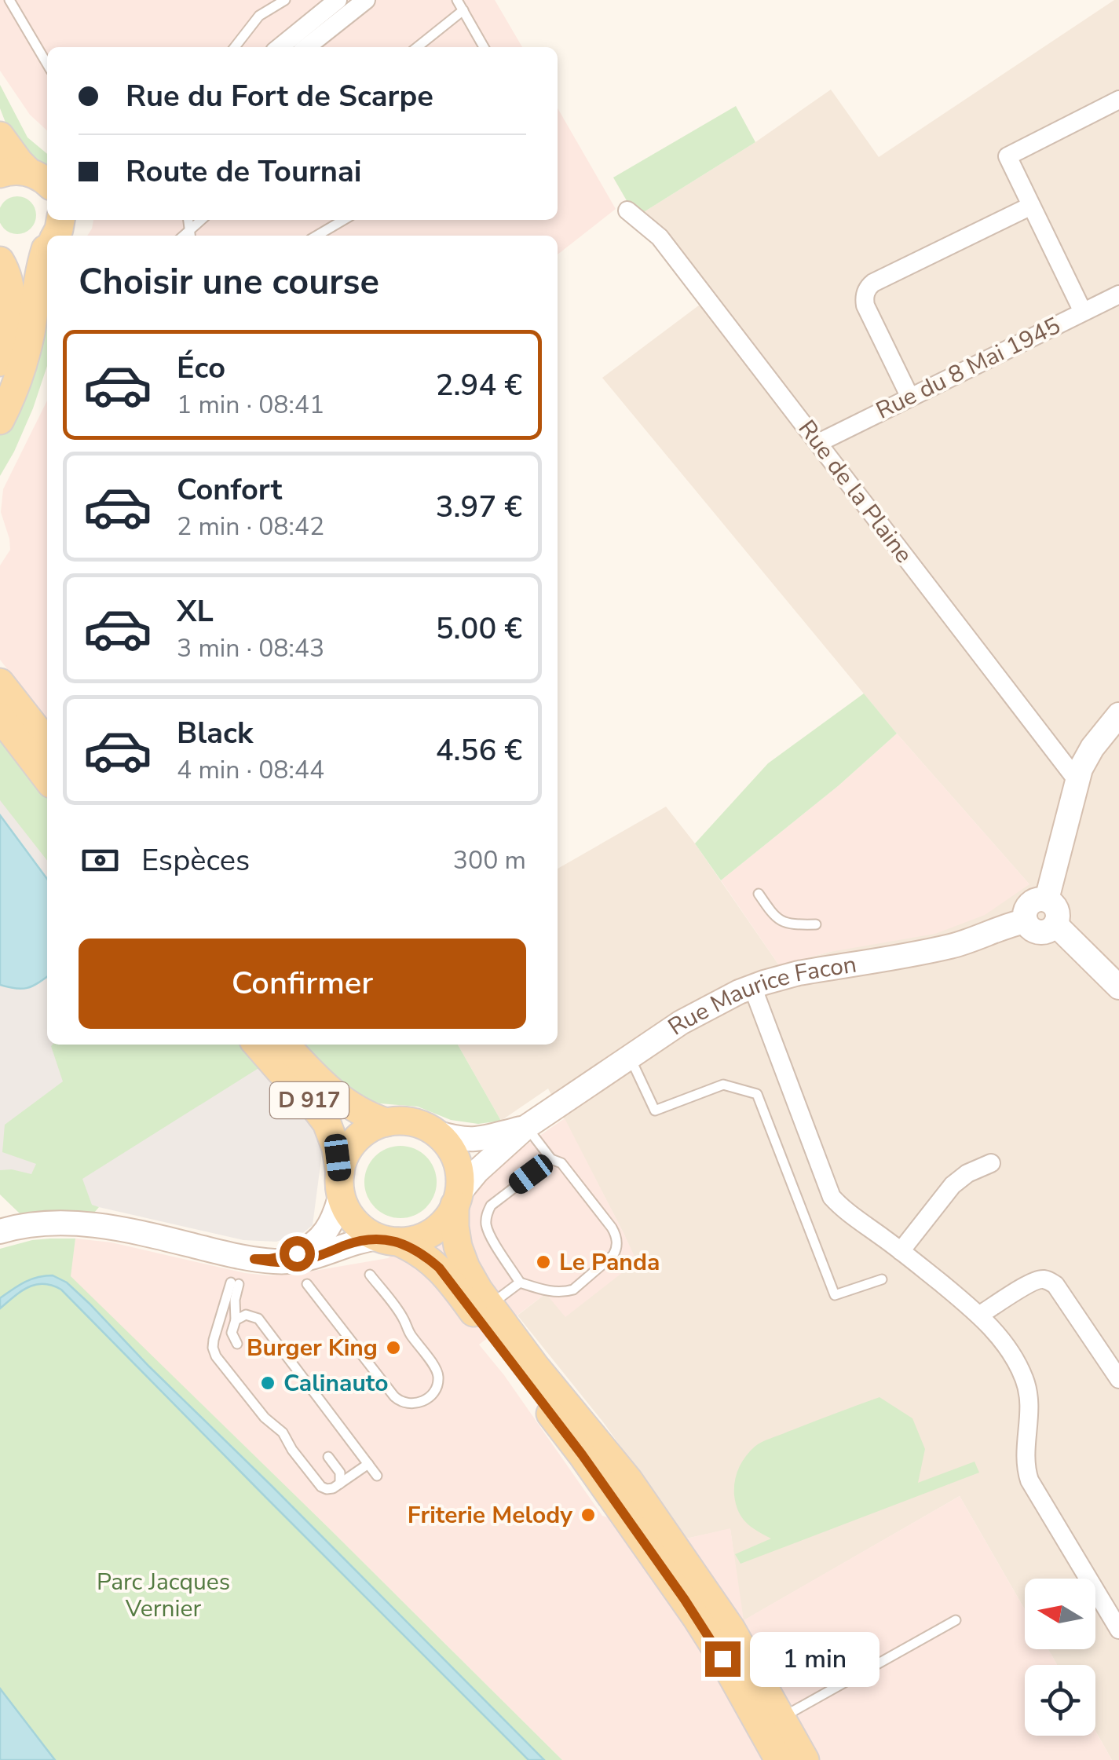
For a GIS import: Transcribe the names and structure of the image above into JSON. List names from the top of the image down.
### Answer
{
  "streets": {
    "main road": ["D 917"],
    "street": ["Rue du 8 Mai 1945", "Rue de la Plaine", "Rue Maurice Facon"]
  },
  "crossings": [
    ["Rue du 8 Mai 1945", "Rue de la Plaine"],
    ["Rue Maurice Facon", "D 917"]
  ],
  "parks": ["Parc Jacques Vernier"],
  "places": [
    "Le Panda",
    "Burger King",
    "Calinauto",
    "Friterie Melody"
  ],
  "north": "left",
  "page": {
    "banner": ["Rue du Fort de Scarpe", "Route de Tournai"],
    "heading": "Choisir une course",
    "list": [
      {
        "name": "Éco",
        "note": "1 min · 08:41",
        "value": "2.94 €"
      },
      {
        "name": "Confort",
        "note": "2 min · 08:42",
        "value": "3.97 €"
      },
      {
        "name": "XL",
        "note": "3 min · 08:43",
        "value": "5.00 €"
      },
      {
        "name": "Black",
        "note": "4 min · 08:44",
        "value": "4.56 €"
      }
    ],
    "pay": ["Espèces", "300 m"],
    "buttons": "Confirmer",
    "bubble": "1 min"
  }
}
